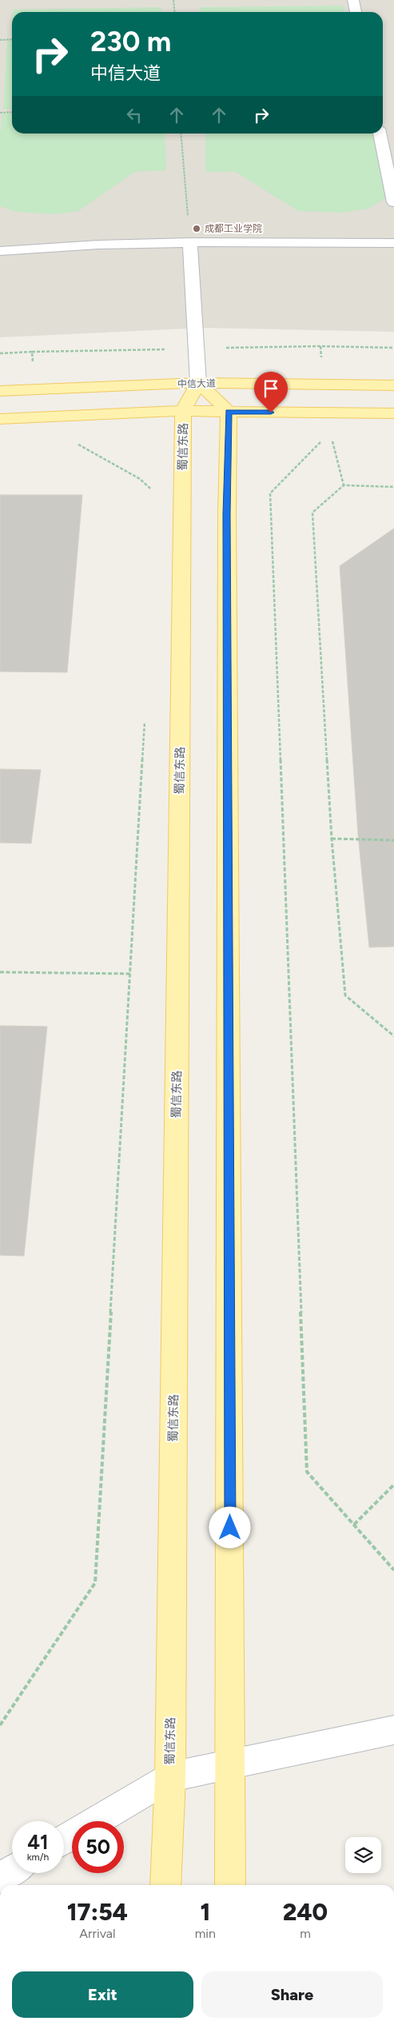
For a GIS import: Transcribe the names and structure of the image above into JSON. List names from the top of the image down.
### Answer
{
  "streets": {
    "main road": ["中信大道", "蜀信东路"]
  },
  "crossings": [
    ["中信大道", "蜀信东路"]
  ],
  "places": ["成都工业学院"],
  "page": {
    "turn": ["230 m", "中信大道"],
    "speed": "41 km/h",
    "limit": "50",
    "eta": [
      "17:54",
      "Arrival",
      "1",
      "min",
      "240",
      "m"
    ],
    "buttons": ["Exit", "Share"]
  }
}
